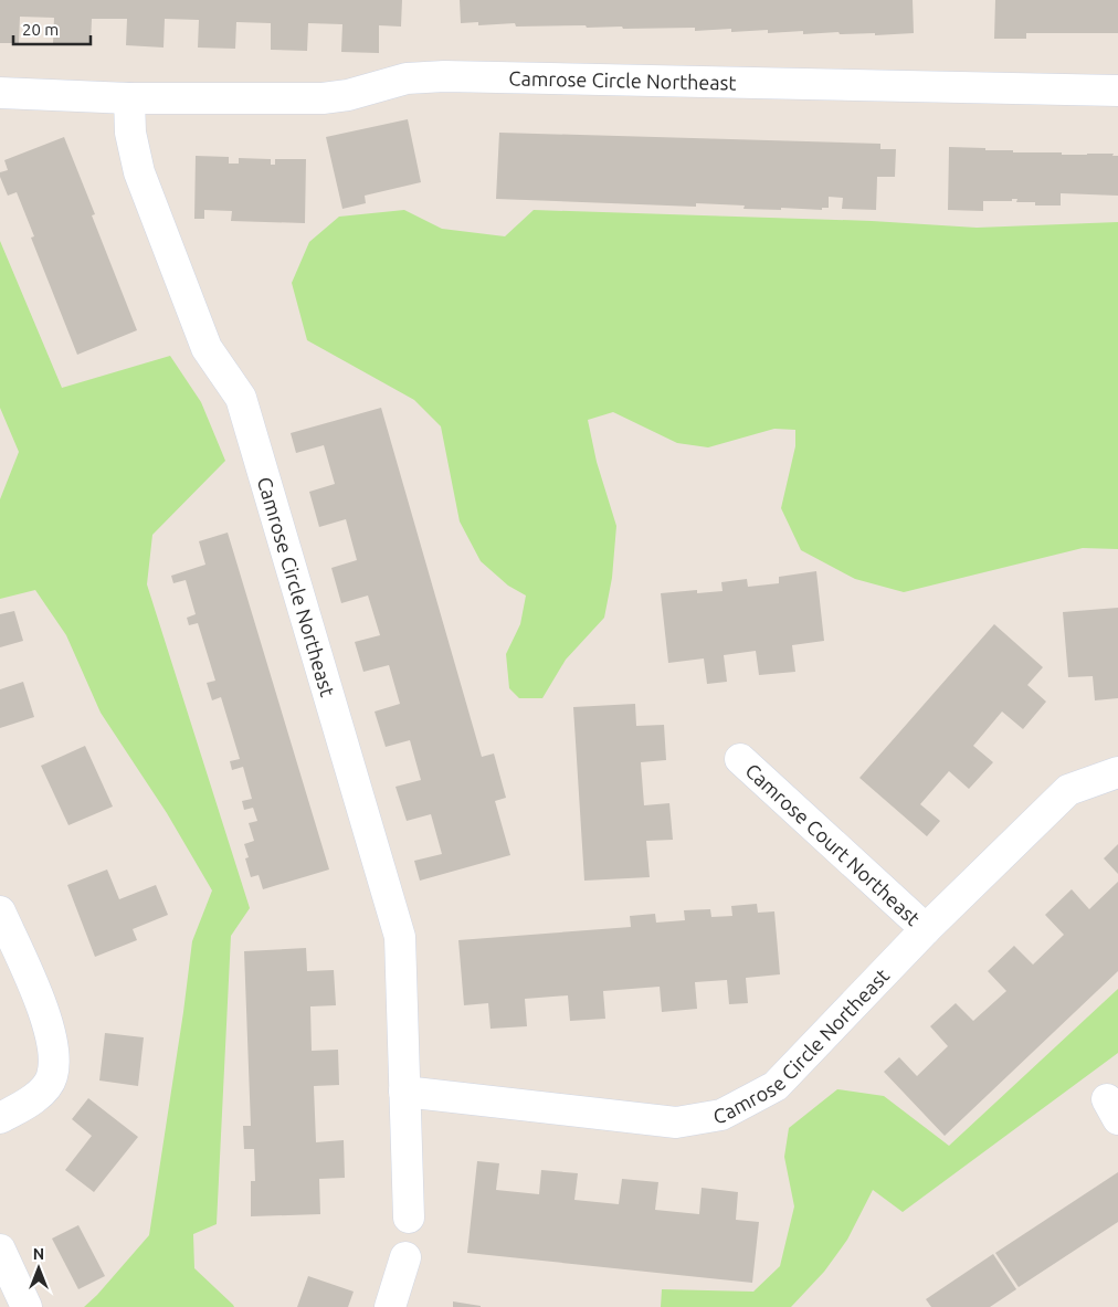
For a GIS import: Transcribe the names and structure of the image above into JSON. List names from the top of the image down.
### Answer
{
  "streets": {
    "street": ["Camrose Circle Northeast", "Camrose Court Northeast"]
  },
  "crossings": [
    ["Camrose Circle Northeast", "Camrose Court Northeast"]
  ],
  "scale_bar": "20 m",
  "north": "top"
}
